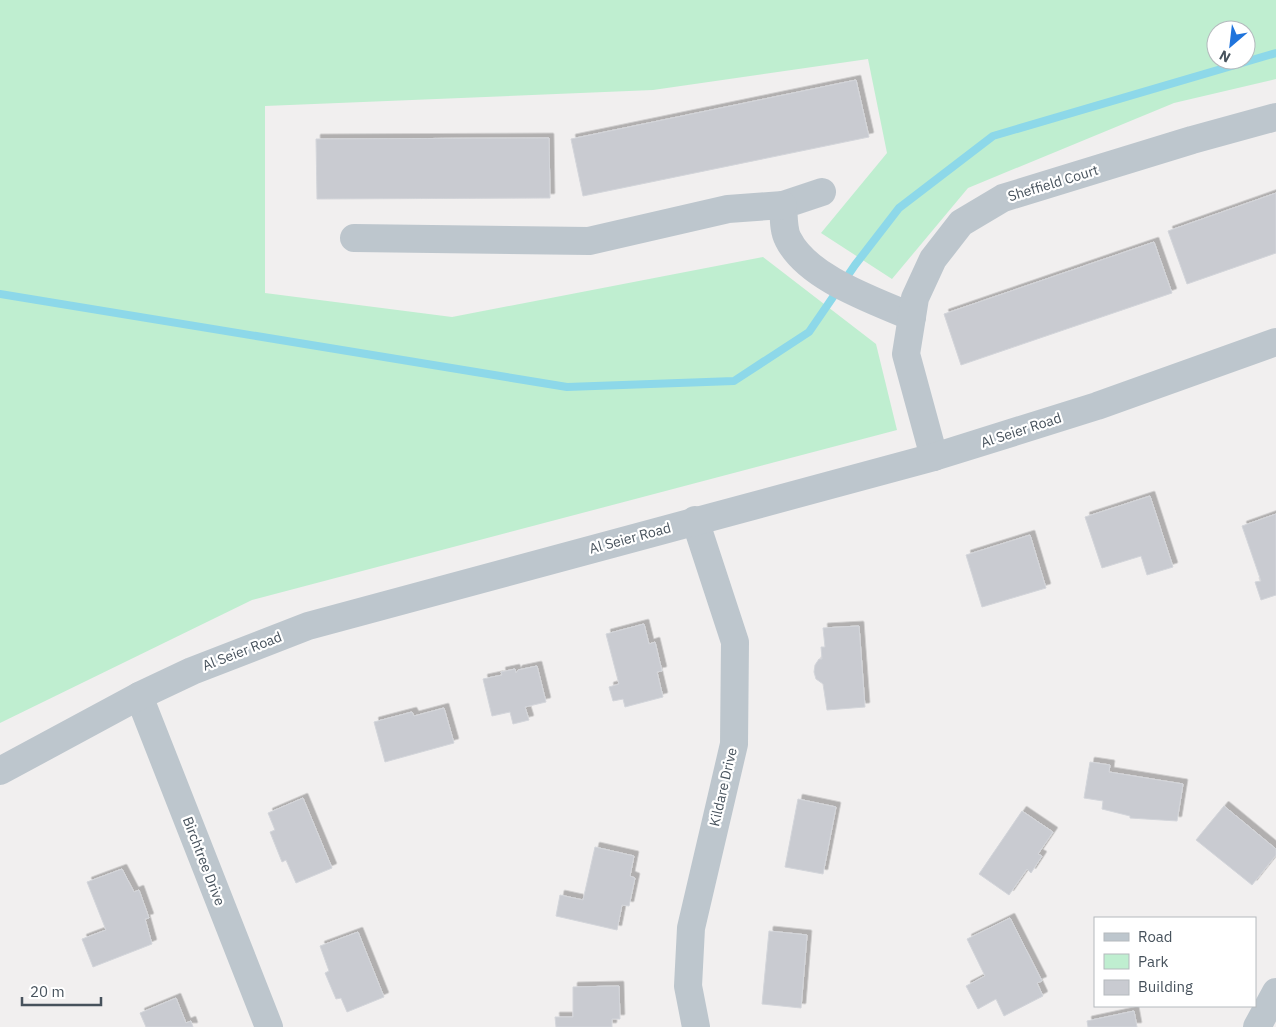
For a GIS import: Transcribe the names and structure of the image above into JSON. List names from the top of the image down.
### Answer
{
  "streets": {
    "street": [
      "Sheffield Court",
      "Al Seier Road",
      "Kildare Drive",
      "Birchtree Drive"
    ]
  },
  "crossings": [
    ["Sheffield Court", "Al Seier Road"],
    ["Al Seier Road", "Kildare Drive"],
    ["Al Seier Road", "Birchtree Drive"]
  ],
  "legend": ["Road", "Park", "Building"],
  "scale_bar": "20 m",
  "north": "bottom left"
}
